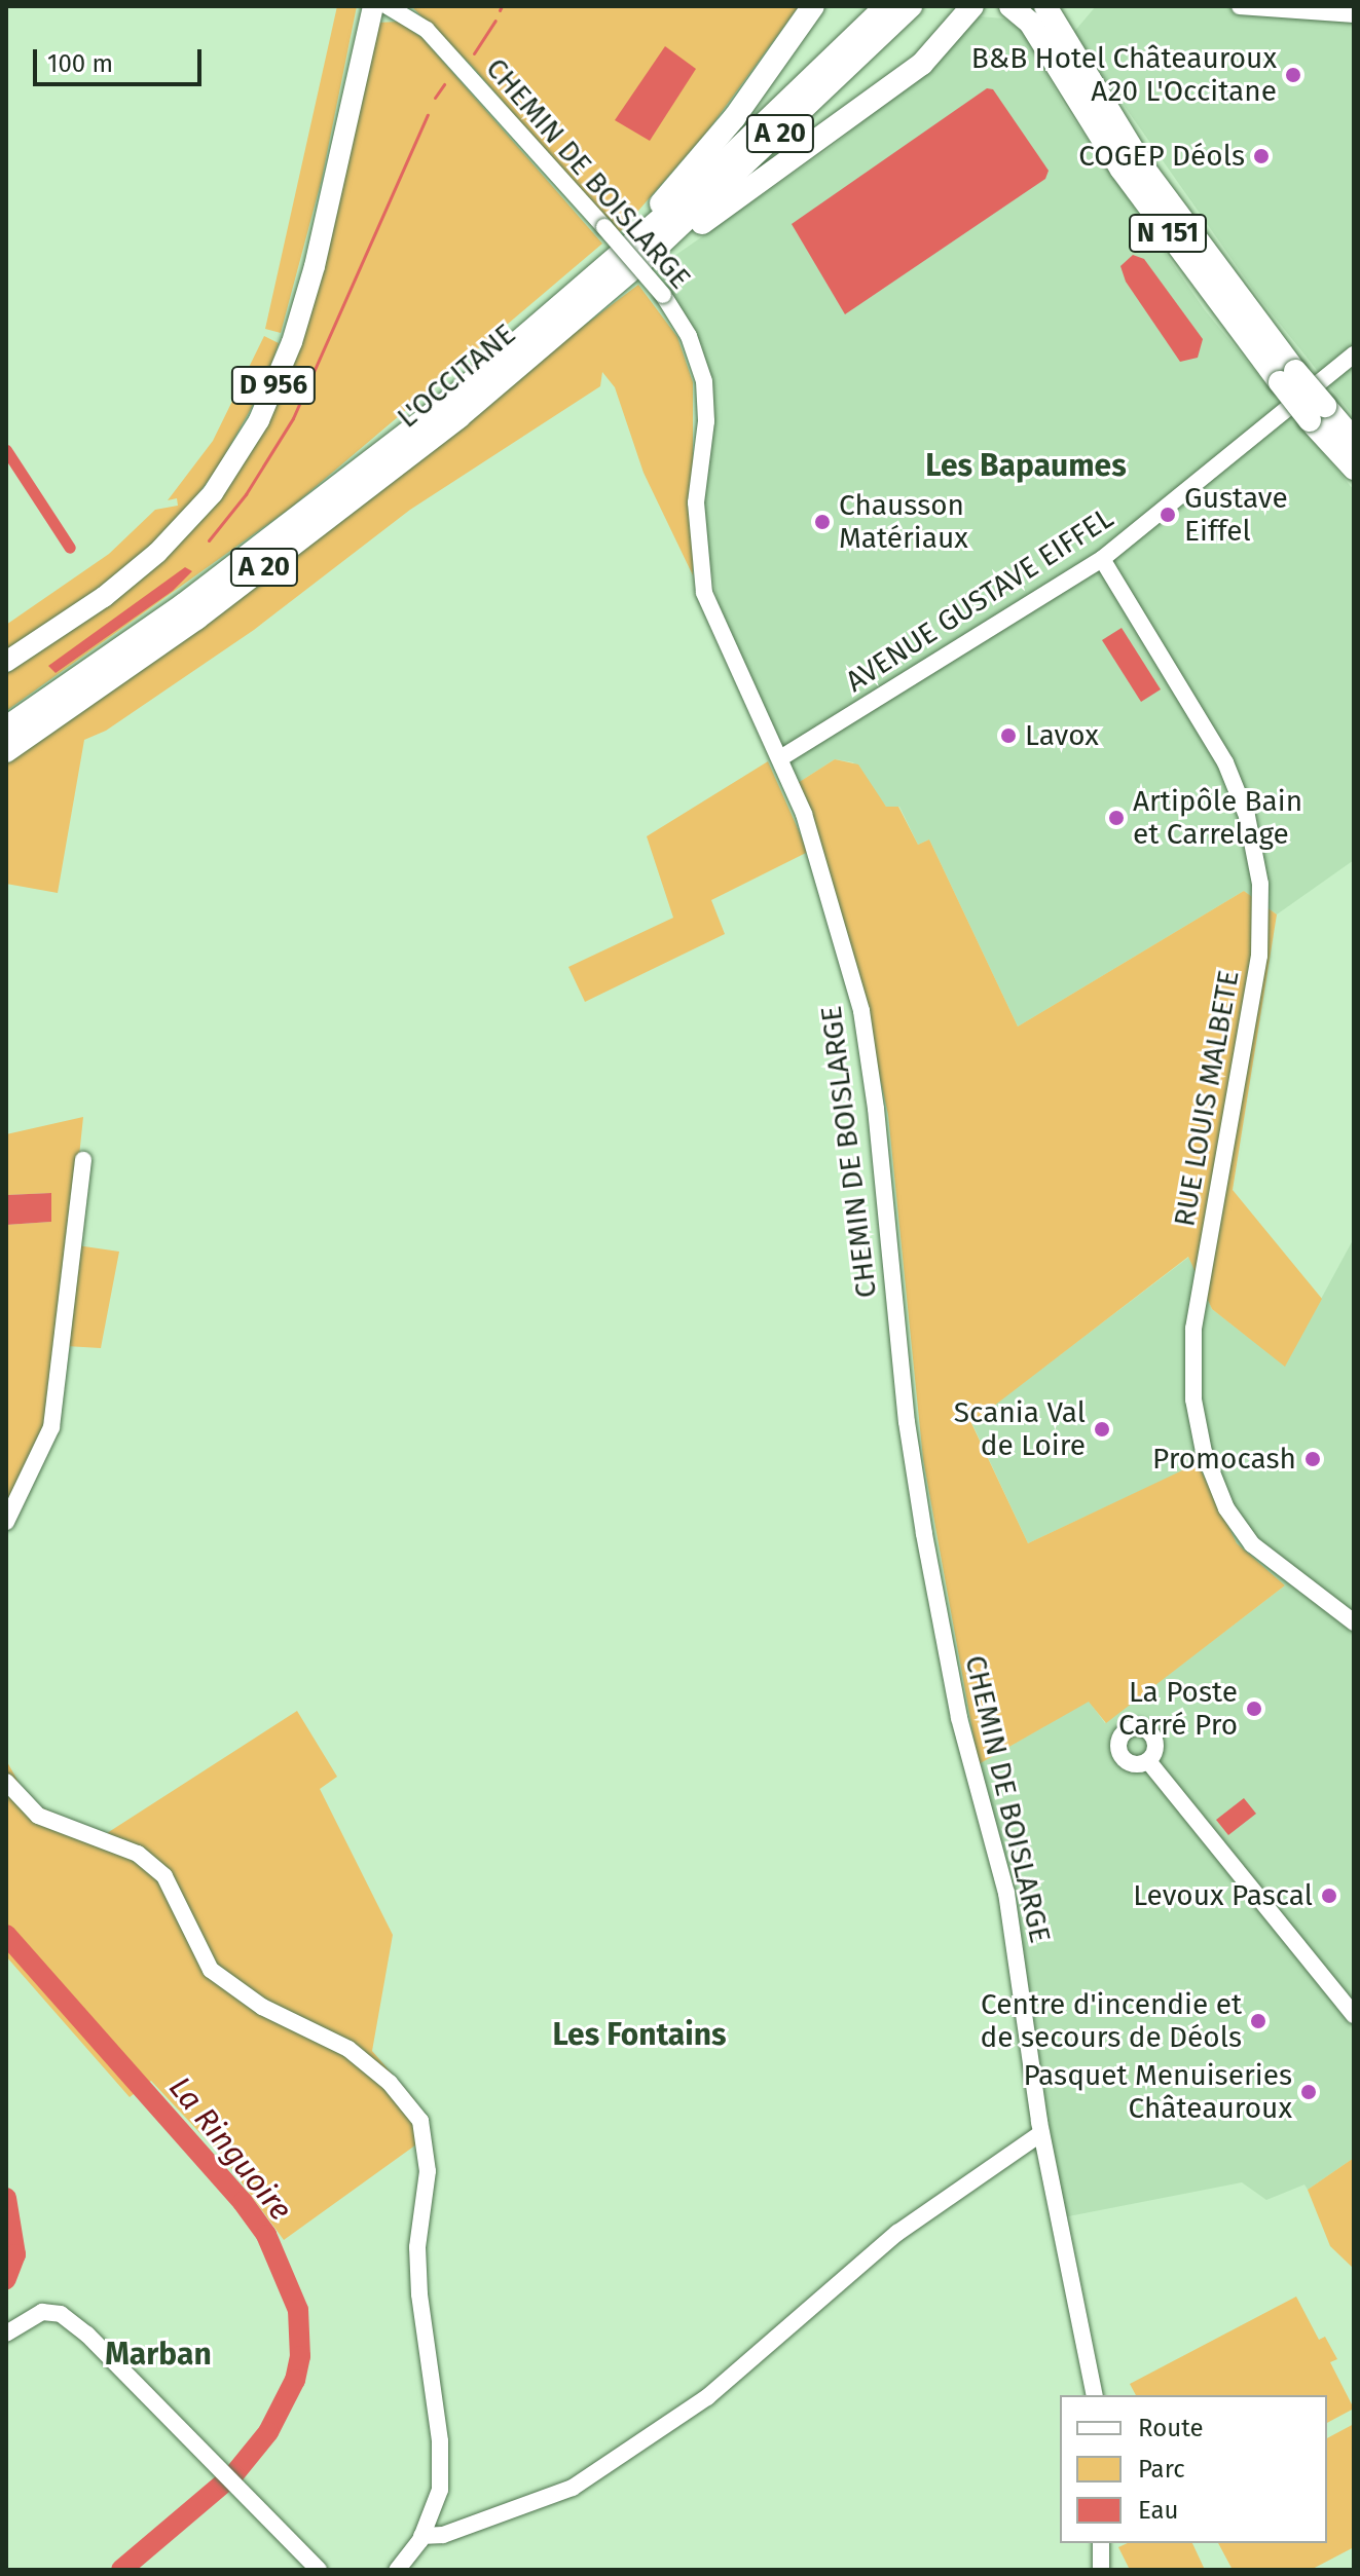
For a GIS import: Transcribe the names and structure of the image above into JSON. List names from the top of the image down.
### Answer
{
  "streets": {
    "highway": ["A 20", "N 151", "L'OCCITANE"],
    "main road": ["D 956"],
    "street": ["CHEMIN DE BOISLARGE", "AVENUE GUSTAVE EIFFEL", "RUE LOUIS MALBETE"]
  },
  "crossings": [
    ["CHEMIN DE BOISLARGE", "AVENUE GUSTAVE EIFFEL"],
    ["AVENUE GUSTAVE EIFFEL", "RUE LOUIS MALBETE"]
  ],
  "districts": ["Les Bapaumes", "Les Fontains", "Marban"],
  "water": ["La Ringuoire"],
  "places": [
    "B&B Hotel Châteauroux A20 L'Occitane",
    "COGEP Déols",
    "Gustave Eiffel",
    "Chausson Matériaux",
    "Lavox",
    "Artipôle Bain et Carrelage",
    "Scania Val de Loire",
    "Promocash",
    "La Poste Carré Pro",
    "Levoux Pascal",
    "Centre d'incendie et de secours de Déols",
    "Pasquet Menuiseries Châteauroux"
  ],
  "legend": ["Route", "Parc", "Eau"],
  "scale_bar": "100 m"
}
